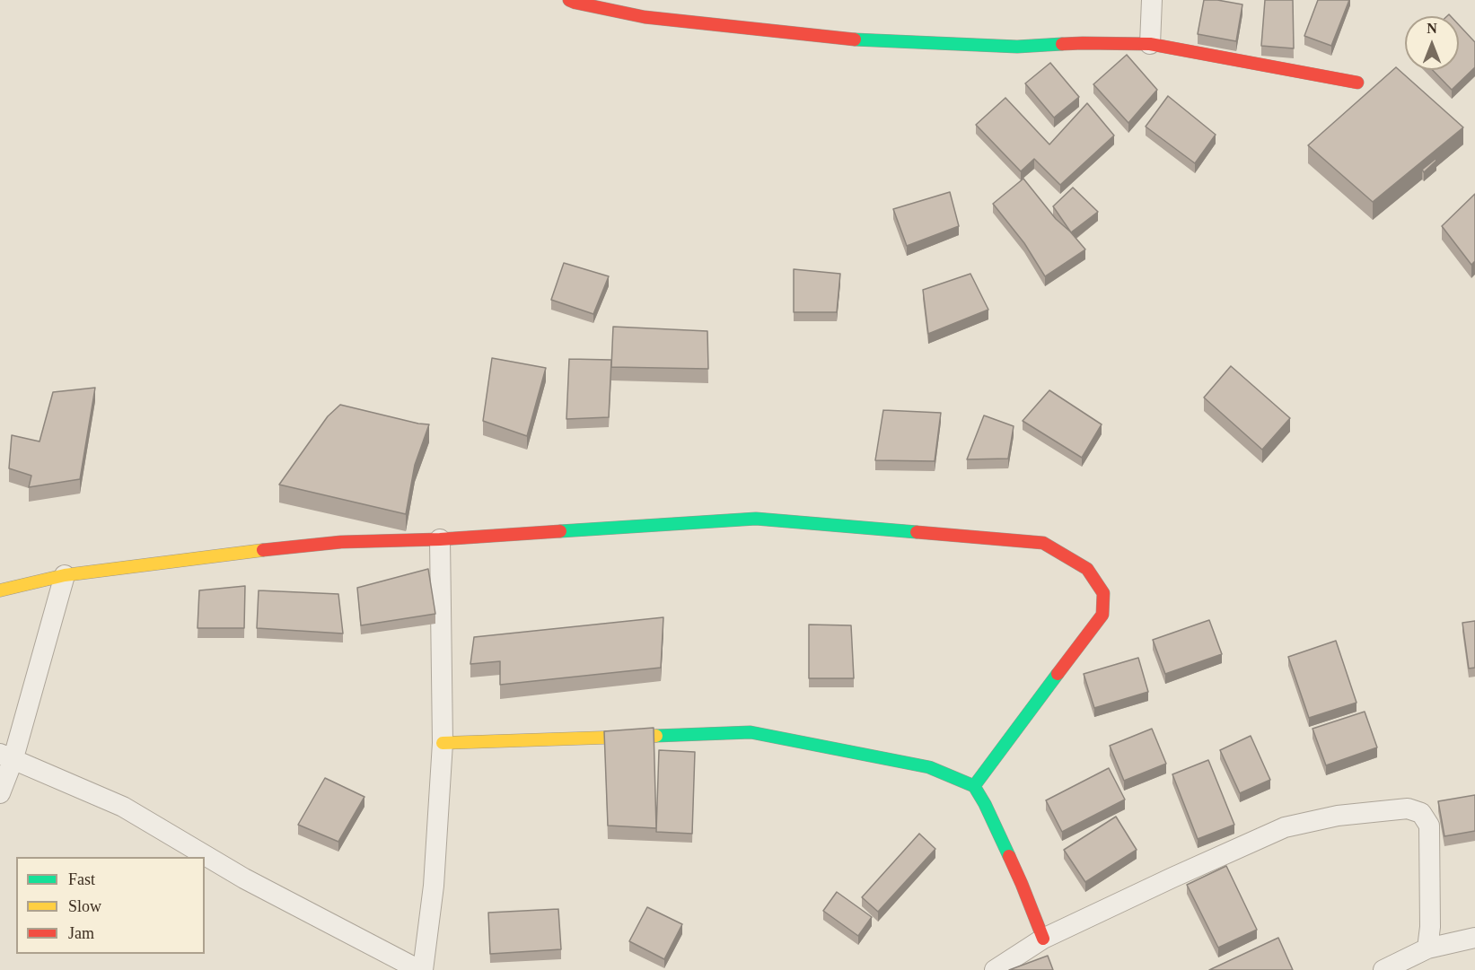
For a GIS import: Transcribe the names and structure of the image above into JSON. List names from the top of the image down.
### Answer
{
  "legend": ["Fast", "Slow", "Jam"],
  "north": "top"
}
